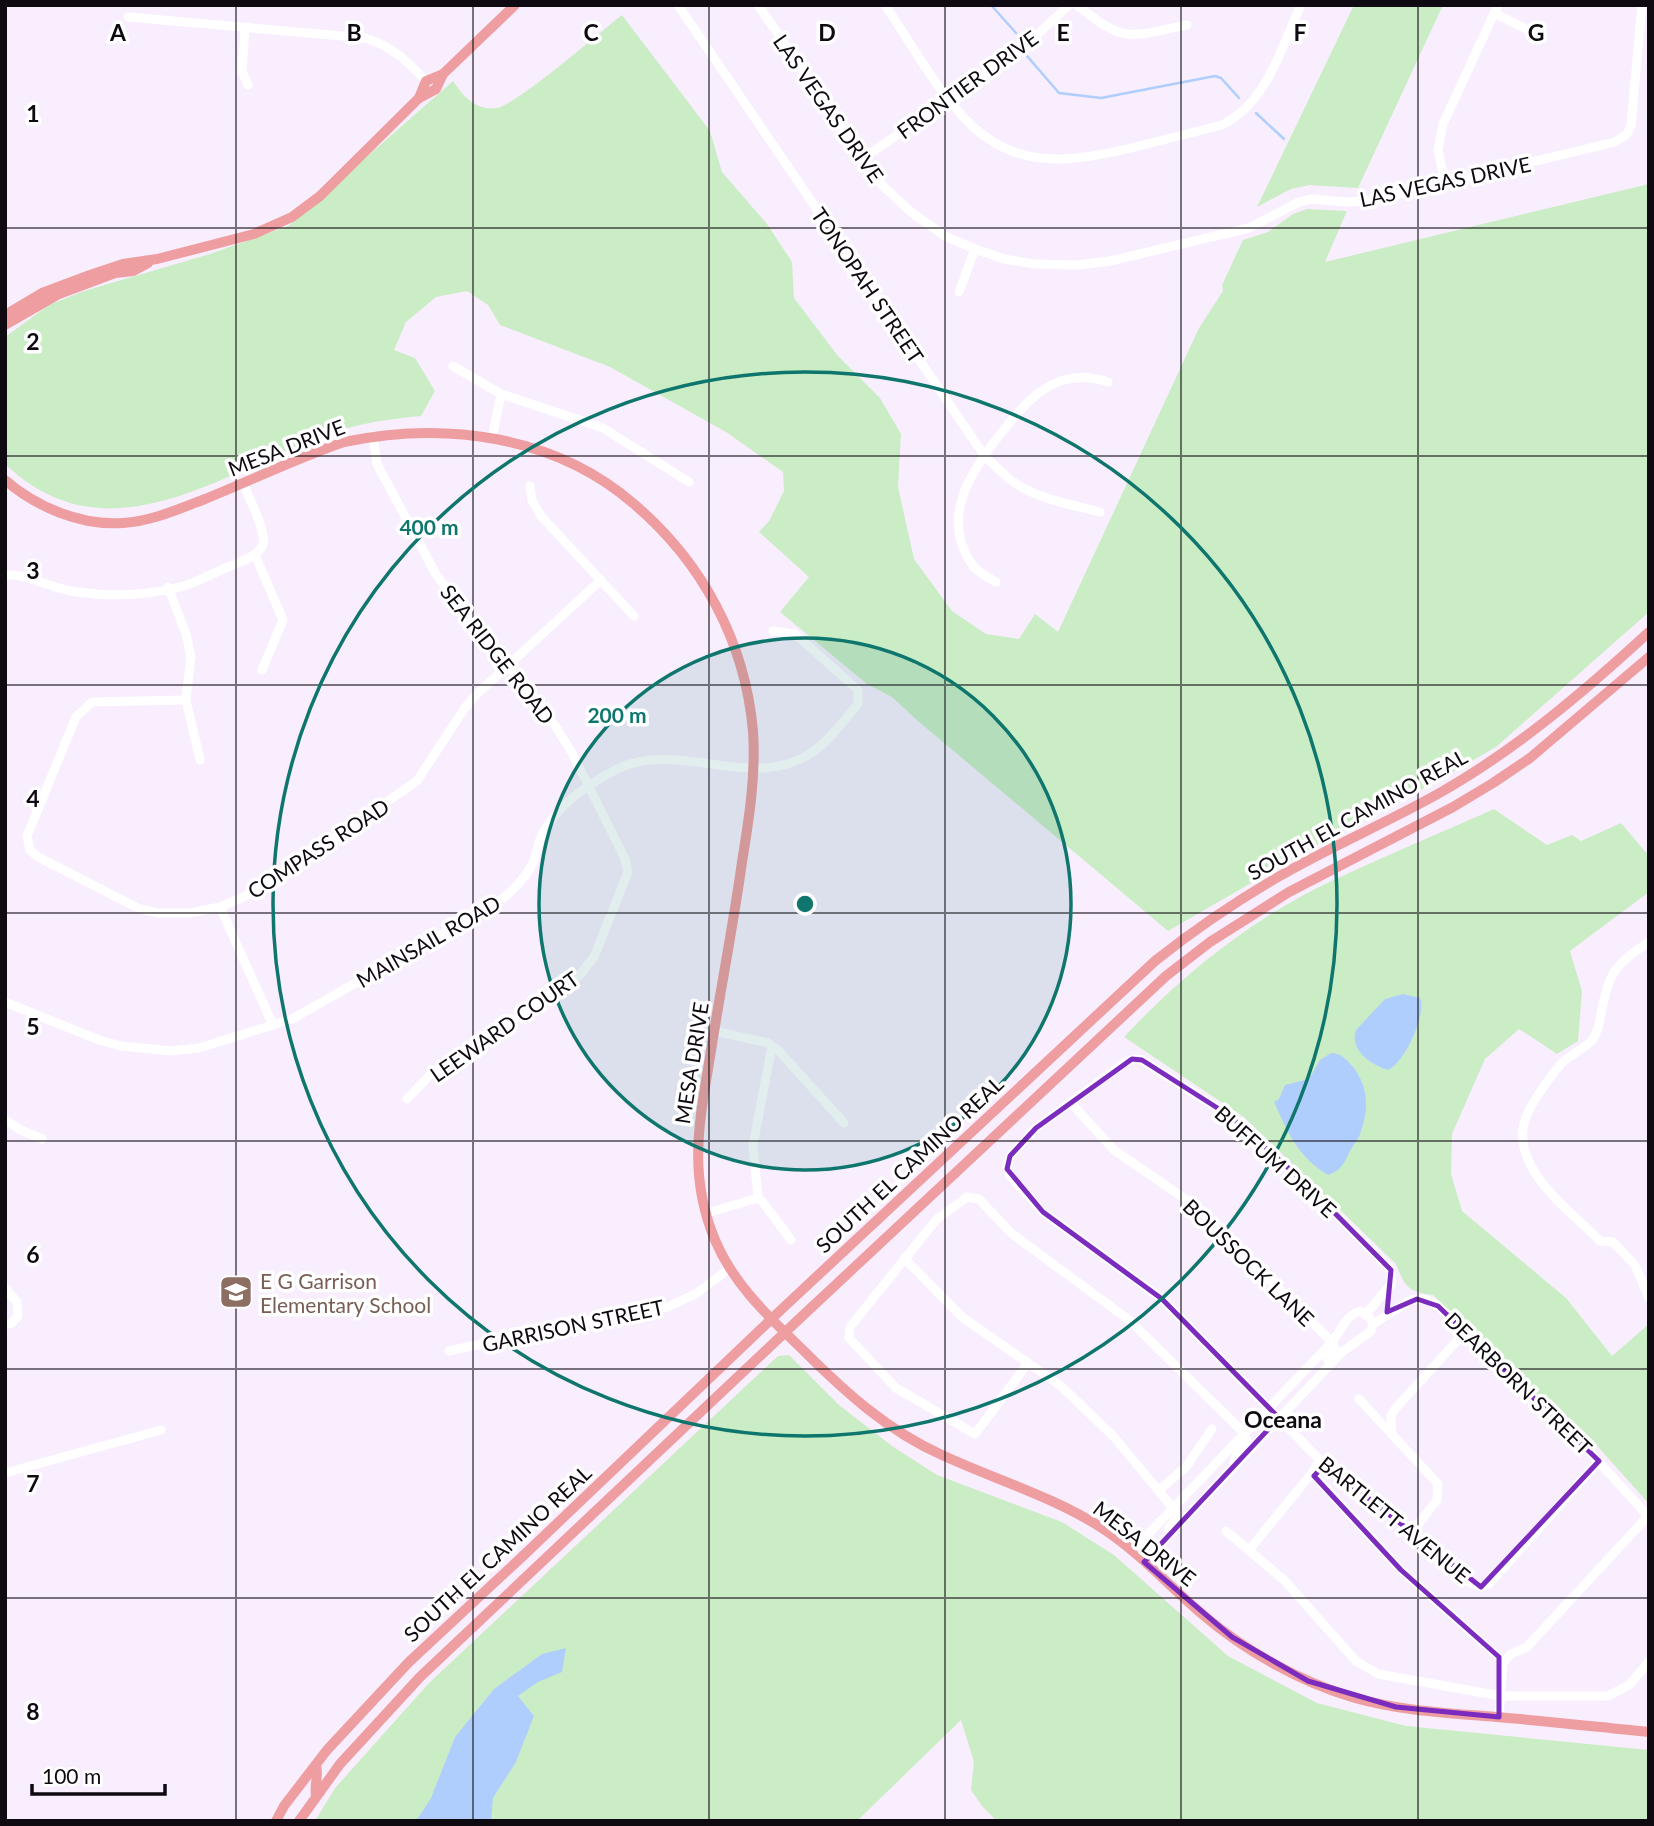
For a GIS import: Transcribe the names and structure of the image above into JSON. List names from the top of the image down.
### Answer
{
  "streets": {
    "main road": ["MESA DRIVE", "SOUTH EL CAMINO REAL"],
    "street": [
      "FRONTIER DRIVE",
      "LAS VEGAS DRIVE",
      "TONOPAH STREET",
      "SEA RIDGE ROAD",
      "COMPASS ROAD",
      "MAINSAIL ROAD",
      "LEEWARD COURT",
      "BUFFUM DRIVE",
      "BOUSSOCK LANE",
      "GARRISON STREET",
      "DEARBORN STREET",
      "BARTLETT AVENUE"
    ]
  },
  "crossings": [
    ["FRONTIER DRIVE", "LAS VEGAS DRIVE"],
    ["MESA DRIVE", "SEA RIDGE ROAD"],
    ["MESA DRIVE", "SOUTH EL CAMINO REAL"],
    ["MESA DRIVE", "MAINSAIL ROAD"],
    ["MESA DRIVE", "GARRISON STREET"],
    ["SEA RIDGE ROAD", "COMPASS ROAD"],
    ["SEA RIDGE ROAD", "MAINSAIL ROAD"],
    ["SEA RIDGE ROAD", "LEEWARD COURT"],
    ["BUFFUM DRIVE", "BOUSSOCK LANE"],
    ["BUFFUM DRIVE", "BARTLETT AVENUE"],
    ["BOUSSOCK LANE", "BARTLETT AVENUE"],
    ["DEARBORN STREET", "BARTLETT AVENUE"]
  ],
  "districts": ["Oceana"],
  "places": {
    "school or university": ["E G Garrison Elementary School"]
  },
  "scale_bar": "100 m",
  "grid": {
    "columns": [
      "A",
      "B",
      "C",
      "D",
      "E",
      "F",
      "G"
    ],
    "rows": [
      "1",
      "2",
      "3",
      "4",
      "5",
      "6",
      "7",
      "8"
    ]
  },
  "rings": ["400 m", "200 m"]
}
